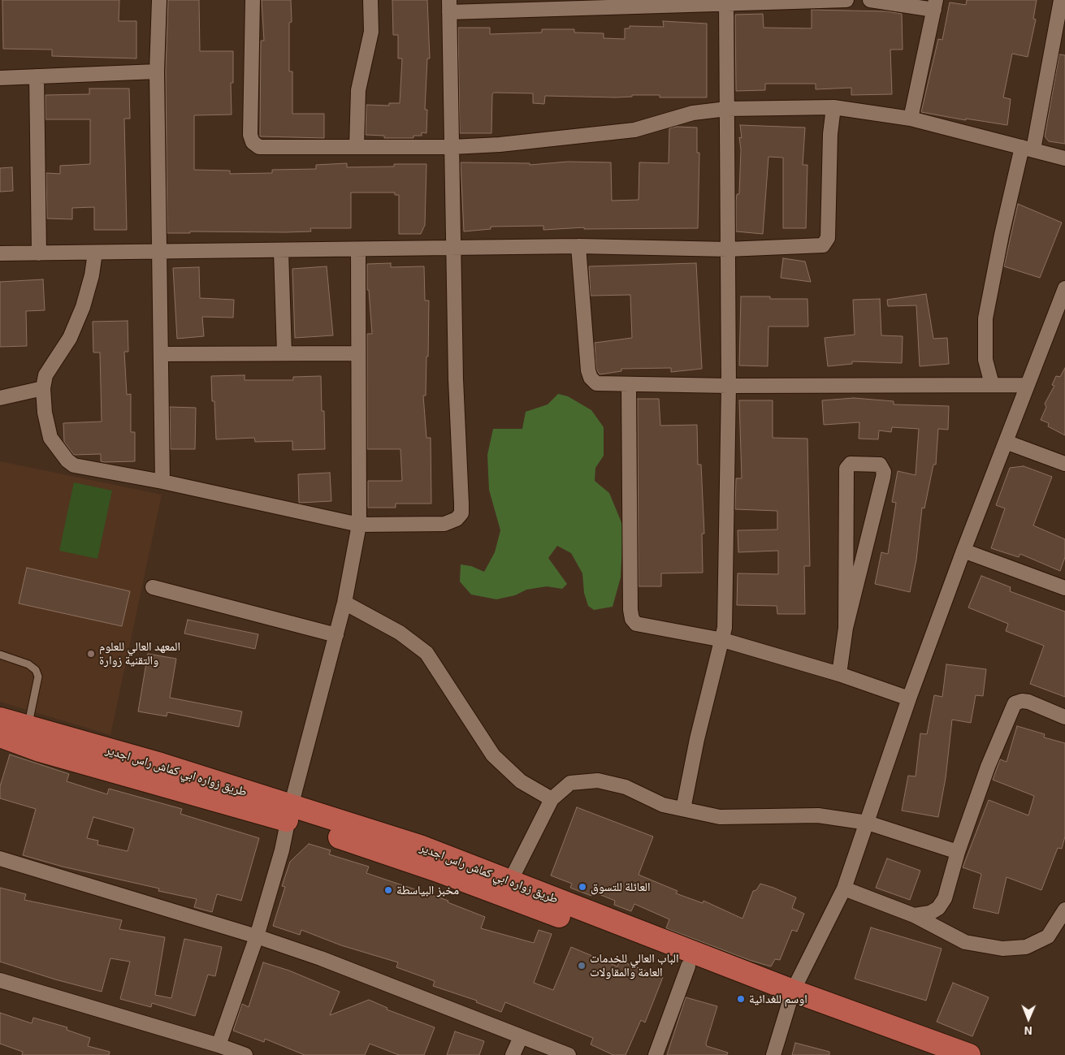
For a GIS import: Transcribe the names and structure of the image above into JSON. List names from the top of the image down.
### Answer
{
  "streets": {
    "main road": ["طريق زواره ابي كماش راس اجدير"]
  },
  "places": [
    "المعهد العالي للعلوم والتقنية زوارة",
    "العائلة للتسوق",
    "مخبز البياسطة",
    "الباب العالي للخدمات العامة والمقاولات",
    "اوسم للغدائية"
  ],
  "north": "bottom"
}
